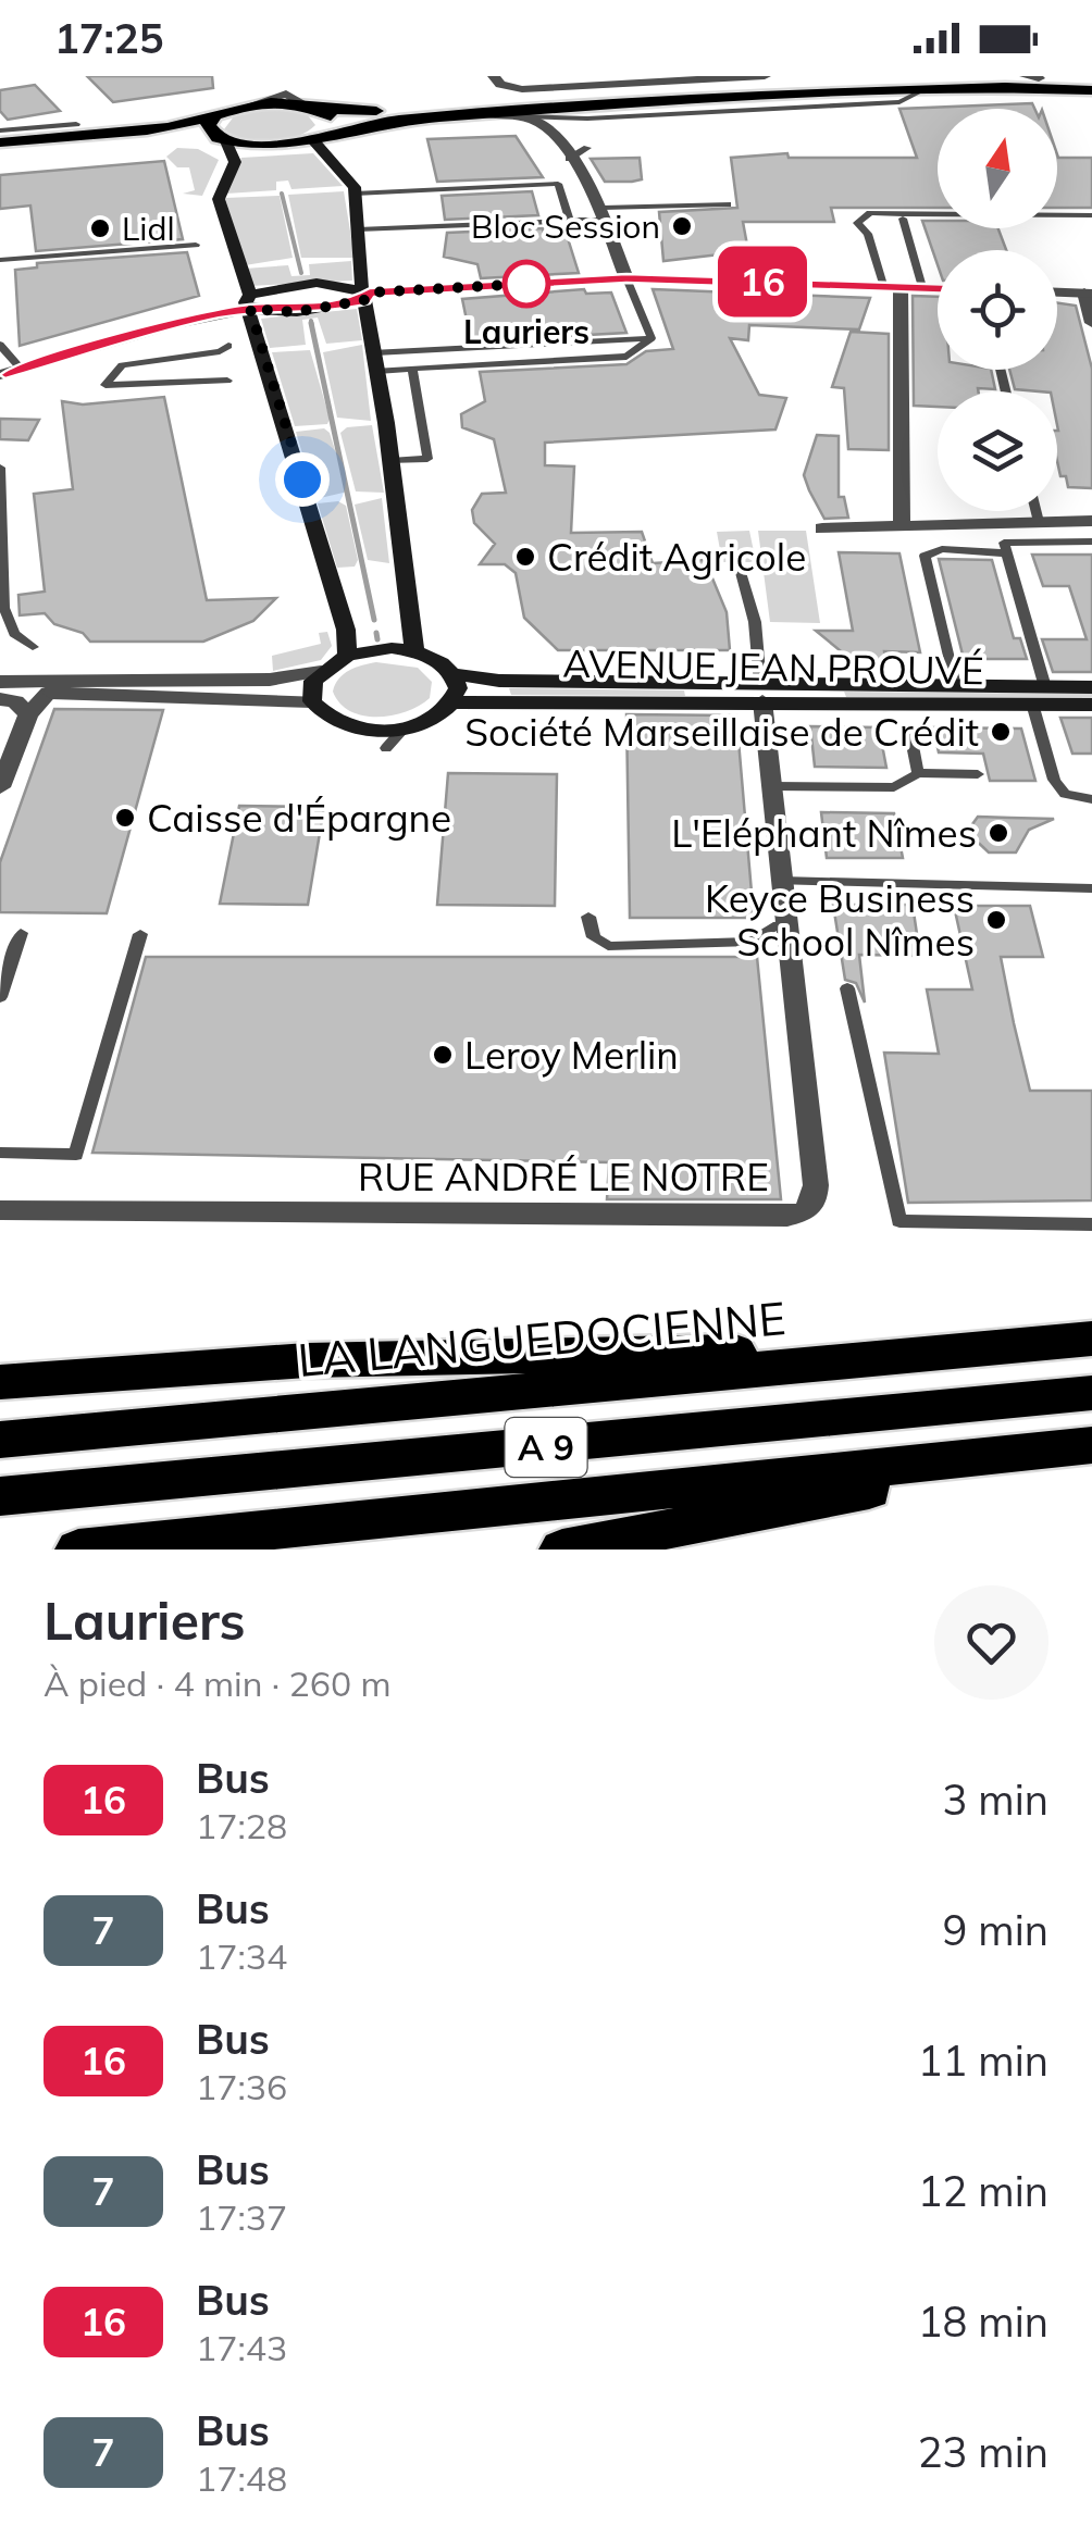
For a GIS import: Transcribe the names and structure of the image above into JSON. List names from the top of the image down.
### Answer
{
  "streets": {
    "highway": ["LA LANGUEDOCIENNE", "A 9"],
    "main road": ["AVENUE JEAN PROUVÉ"],
    "street": ["RUE ANDRÉ LE NOTRE"]
  },
  "crossings": [
    ["AVENUE JEAN PROUVÉ", "RUE ANDRÉ LE NOTRE"]
  ],
  "places": [
    "Bloc Session",
    "Lidl",
    "Lauriers",
    "Crédit Agricole",
    "Société Marseillaise de Crédit",
    "Caisse d'Épargne",
    "L'Eléphant Nîmes",
    "Keyce Business School Nîmes",
    "Leroy Merlin"
  ],
  "lines": ["bus line 16"],
  "north": "top",
  "page": {
    "status": "17:25",
    "on_map": "16",
    "heading": ["Lauriers", "À pied · 4 min · 260 m"],
    "list": [
      {
        "mark": "16",
        "name": "Bus",
        "note": "17:28",
        "value": "3 min"
      },
      {
        "mark": "7",
        "name": "Bus",
        "note": "17:34",
        "value": "9 min"
      },
      {
        "mark": "16",
        "name": "Bus",
        "note": "17:36",
        "value": "11 min"
      },
      {
        "mark": "7",
        "name": "Bus",
        "note": "17:37",
        "value": "12 min"
      },
      {
        "mark": "16",
        "name": "Bus",
        "note": "17:43",
        "value": "18 min"
      },
      {
        "mark": "7",
        "name": "Bus",
        "note": "17:48",
        "value": "23 min"
      }
    ]
  }
}
